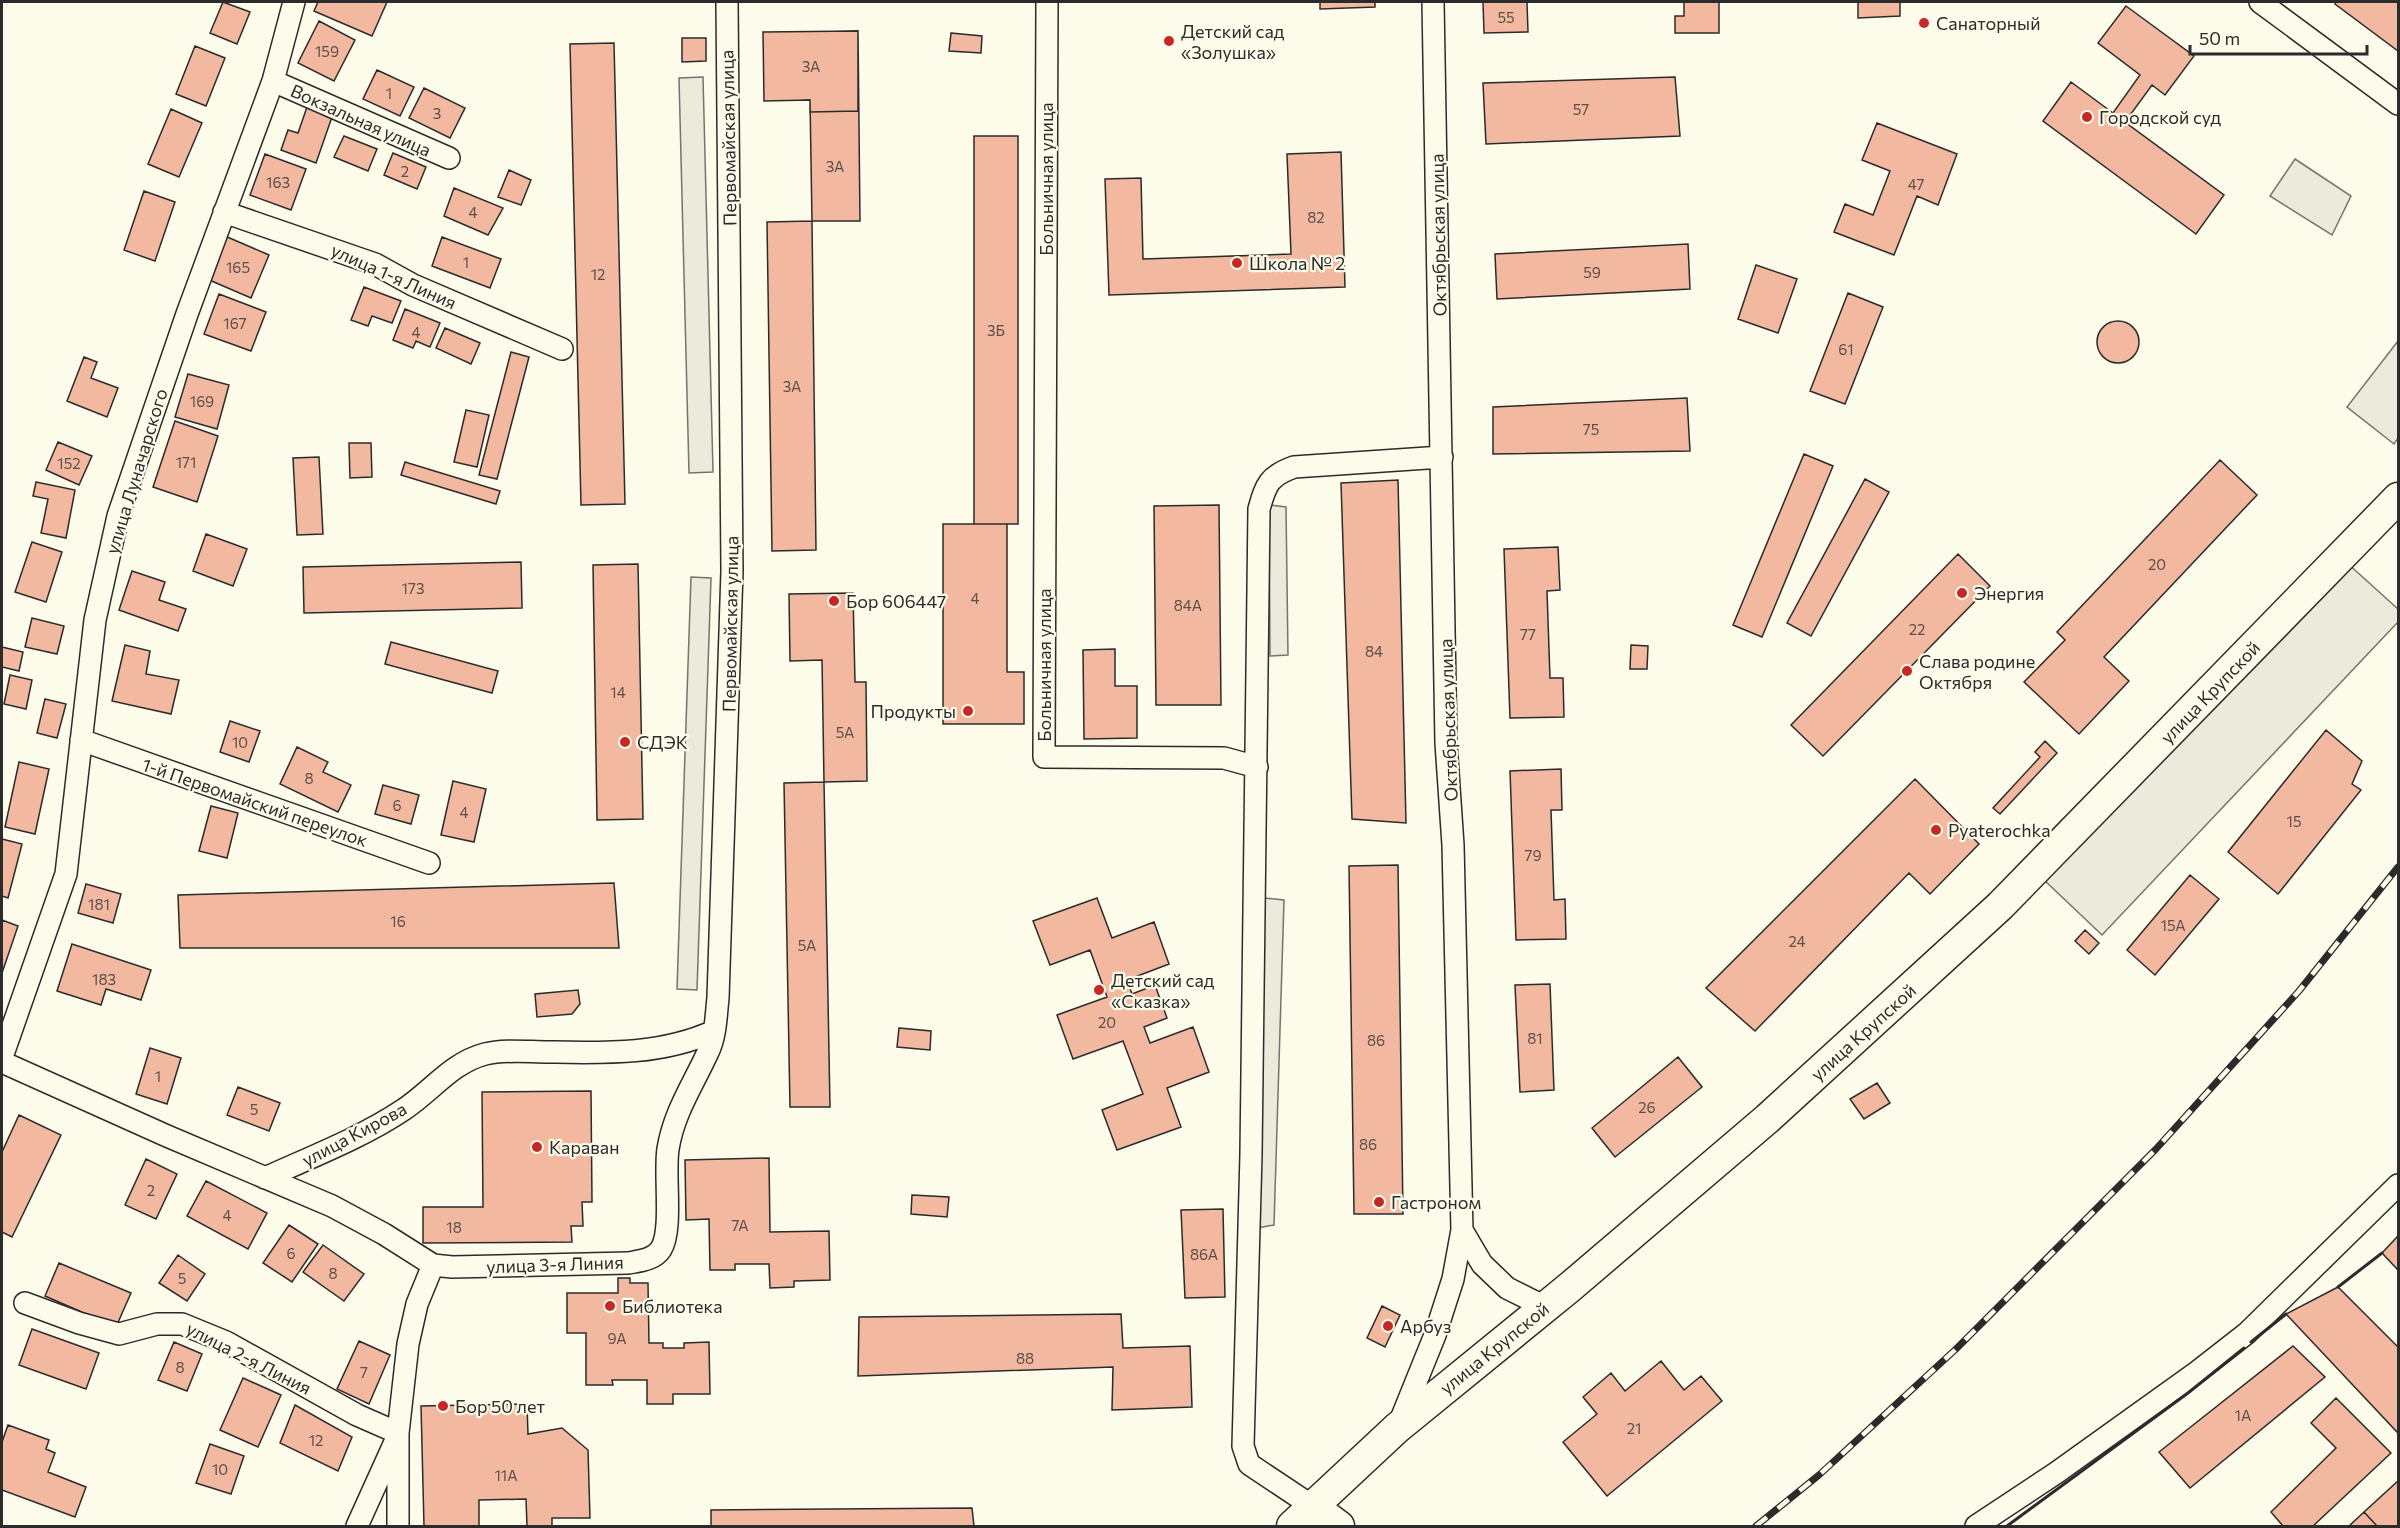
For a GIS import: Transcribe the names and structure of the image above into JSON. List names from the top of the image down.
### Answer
{
  "streets": {
    "street": [
      "Вокзальная улица",
      "Первомайская улица",
      "Больничная улица",
      "Октябрьская улица",
      "улица 1-я Линия",
      "улица Луначарского",
      "улица Крупской",
      "1-й Первомайский переулок",
      "улица Кирова",
      "улица 3-я Линия",
      "улица 2-я Линия"
    ]
  },
  "crossings": [
    ["Вокзальная улица", "улица Луначарского"],
    ["Первомайская улица", "улица Кирова"],
    ["Первомайская улица", "улица 3-я Линия"],
    ["Октябрьская улица", "улица Крупской"],
    ["улица 1-я Линия", "улица Луначарского"],
    ["улица Луначарского", "1-й Первомайский переулок"],
    ["улица Кирова", "улица 3-я Линия"]
  ],
  "places": [
    "Санаторный",
    "Детский сад «Золушка»",
    "Городской суд",
    "Школа № 2",
    "Энергия",
    "Бор 606447",
    "Слава родине Октября",
    "Продукты",
    "СДЭК",
    "Pyaterochka",
    "Детский сад «Сказка»",
    "Караван",
    "Гастроном",
    "Библиотека",
    "Арбуз",
    "Бор 50 лет"
  ],
  "house_numbers": [
    "55",
    "159",
    "3А",
    "1",
    "57",
    "3",
    "3А",
    "2",
    "163",
    "47",
    "4",
    "82",
    "1",
    "165",
    "59",
    "12",
    "167",
    "3Б",
    "4",
    "61",
    "3А",
    "169",
    "75",
    "171",
    "152",
    "20",
    "173",
    "4",
    "84А",
    "22",
    "77",
    "84",
    "14",
    "5А",
    "10",
    "8",
    "6",
    "4",
    "15",
    "79",
    "181",
    "16",
    "15А",
    "24",
    "5А",
    "183",
    "20",
    "81",
    "86",
    "1",
    "26",
    "5",
    "86",
    "2",
    "4",
    "7А",
    "18",
    "6",
    "86А",
    "8",
    "5",
    "9А",
    "88",
    "8",
    "7",
    "1А",
    "21",
    "12",
    "10",
    "11А"
  ],
  "scale_bar": "50 m"
}
